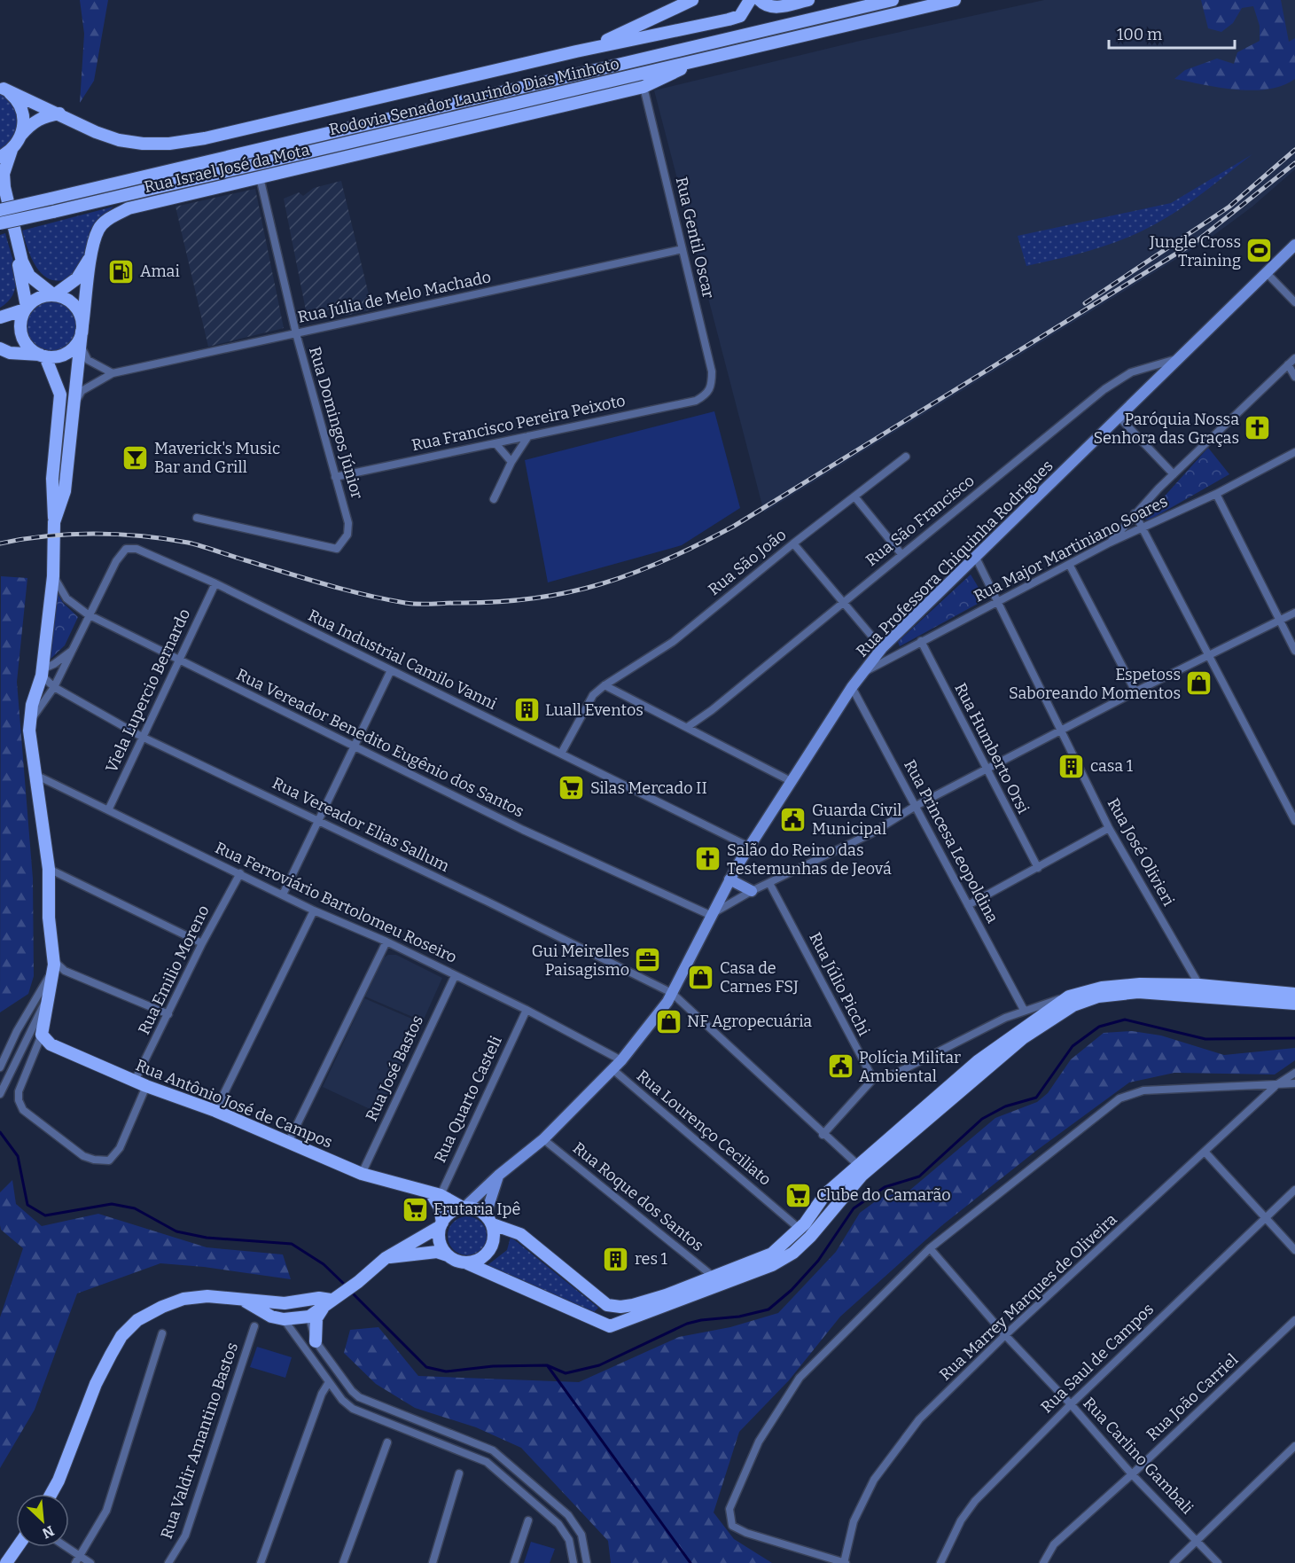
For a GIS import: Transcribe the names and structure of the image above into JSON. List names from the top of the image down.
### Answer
{
  "streets": {
    "main road": [
      "Rodovia Senador Laurindo Dias Minhoto",
      "Rua Israel José da Mota",
      "Rua Professora Chiquinha Rodrigues",
      "Rua Antônio José de Campos"
    ],
    "street": [
      "Rua Gentil Oscar",
      "Rua Júlia de Melo Machado",
      "Rua Domingos Júnior",
      "Rua Francisco Pereira Peixoto",
      "Rua São Francisco",
      "Rua Major Martiniano Soares",
      "Rua São João",
      "Rua Industrial Camilo Vanni",
      "Viela Lupercio Bernardo",
      "Rua Vereador Benedito Eugênio dos Santos",
      "Rua Humberto Orsi",
      "Rua Vereador Elias Sallum",
      "Rua Princesa Leopoldina",
      "Rua José Olivieri",
      "Rua Ferroviário Bartolomeu Roseiro",
      "Rua Emilio Moreno",
      "Rua Júlio Picchi",
      "Rua José Bastos",
      "Rua Quarto Casteli",
      "Rua Lourenço Ceciliato",
      "Rua Roque dos Santos",
      "Rua Marrey Marques de Oliveira",
      "Rua Saul de Campos",
      "Rua João Carriel",
      "Rua Valdir Amantino Bastos",
      "Rua Carlino Gambali"
    ]
  },
  "crossings": [
    ["Rodovia Senador Laurindo Dias Minhoto", "Rua Israel José da Mota"],
    ["Rua Israel José da Mota", "Rua Gentil Oscar"],
    ["Rua Israel José da Mota", "Rua Júlia de Melo Machado"],
    ["Rua Israel José da Mota", "Rua Domingos Júnior"],
    ["Rua Gentil Oscar", "Rua Júlia de Melo Machado"],
    ["Rua Gentil Oscar", "Rua Francisco Pereira Peixoto"],
    ["Rua Júlia de Melo Machado", "Rua Domingos Júnior"],
    ["Rua Domingos Júnior", "Rua Francisco Pereira Peixoto"],
    ["Rua São Francisco", "Rua Professora Chiquinha Rodrigues"],
    ["Rua Major Martiniano Soares", "Rua Professora Chiquinha Rodrigues"],
    ["Rua Major Martiniano Soares", "Rua Humberto Orsi"],
    ["Rua Major Martiniano Soares", "Rua José Olivieri"],
    ["Rua Professora Chiquinha Rodrigues", "Rua Industrial Camilo Vanni"],
    ["Rua Professora Chiquinha Rodrigues", "Rua Vereador Benedito Eugênio dos Santos"],
    ["Rua Professora Chiquinha Rodrigues", "Rua Vereador Elias Sallum"],
    ["Rua Professora Chiquinha Rodrigues", "Rua Princesa Leopoldina"],
    ["Rua Professora Chiquinha Rodrigues", "Rua José Olivieri"],
    ["Rua Professora Chiquinha Rodrigues", "Rua Ferroviário Bartolomeu Roseiro"],
    ["Rua Professora Chiquinha Rodrigues", "Rua Antônio José de Campos"],
    ["Rua Professora Chiquinha Rodrigues", "Rua Lourenço Ceciliato"],
    ["Rua Professora Chiquinha Rodrigues", "Rua Roque dos Santos"],
    ["Rua São João", "Rua Industrial Camilo Vanni"],
    ["Rua Industrial Camilo Vanni", "Viela Lupercio Bernardo"],
    ["Rua Industrial Camilo Vanni", "Rua Vereador Benedito Eugênio dos Santos"],
    ["Viela Lupercio Bernardo", "Rua Vereador Benedito Eugênio dos Santos"],
    ["Viela Lupercio Bernardo", "Rua Vereador Elias Sallum"],
    ["Viela Lupercio Bernardo", "Rua Ferroviário Bartolomeu Roseiro"],
    ["Rua Ferroviário Bartolomeu Roseiro", "Rua Emilio Moreno"],
    ["Rua Ferroviário Bartolomeu Roseiro", "Rua José Bastos"],
    ["Rua Ferroviário Bartolomeu Roseiro", "Rua Quarto Casteli"],
    ["Rua Emilio Moreno", "Rua Antônio José de Campos"],
    ["Rua José Bastos", "Rua Antônio José de Campos"],
    ["Rua Quarto Casteli", "Rua Antônio José de Campos"],
    ["Rua Marrey Marques de Oliveira", "Rua Carlino Gambali"],
    ["Rua Saul de Campos", "Rua Carlino Gambali"],
    ["Rua João Carriel", "Rua Carlino Gambali"]
  ],
  "places": {
    "sports": ["Jungle Cross Training"],
    "fuel station": ["Amai"],
    "church": ["Paróquia Nossa Senhora das Graças", "Salão do Reino das Testemunhas de Jeová"],
    "bar": ["Maverick's Music Bar and Grill"],
    "shop": ["Espetoss Saboreando Momentos", "Casa de Carnes FSJ", "NF Agropecuária"],
    "building": ["Luall Eventos", "casa 1", "res 1"],
    "supermarket": ["Silas Mercado II", "Clube do Camarão", "Frutaria Ipê"],
    "public building": ["Guarda Civil Municipal", "Polícia Militar Ambiental"],
    "office": ["Gui Meirelles Paisagismo"]
  },
  "scale_bar": "100 m",
  "north": "bottom right"
}
